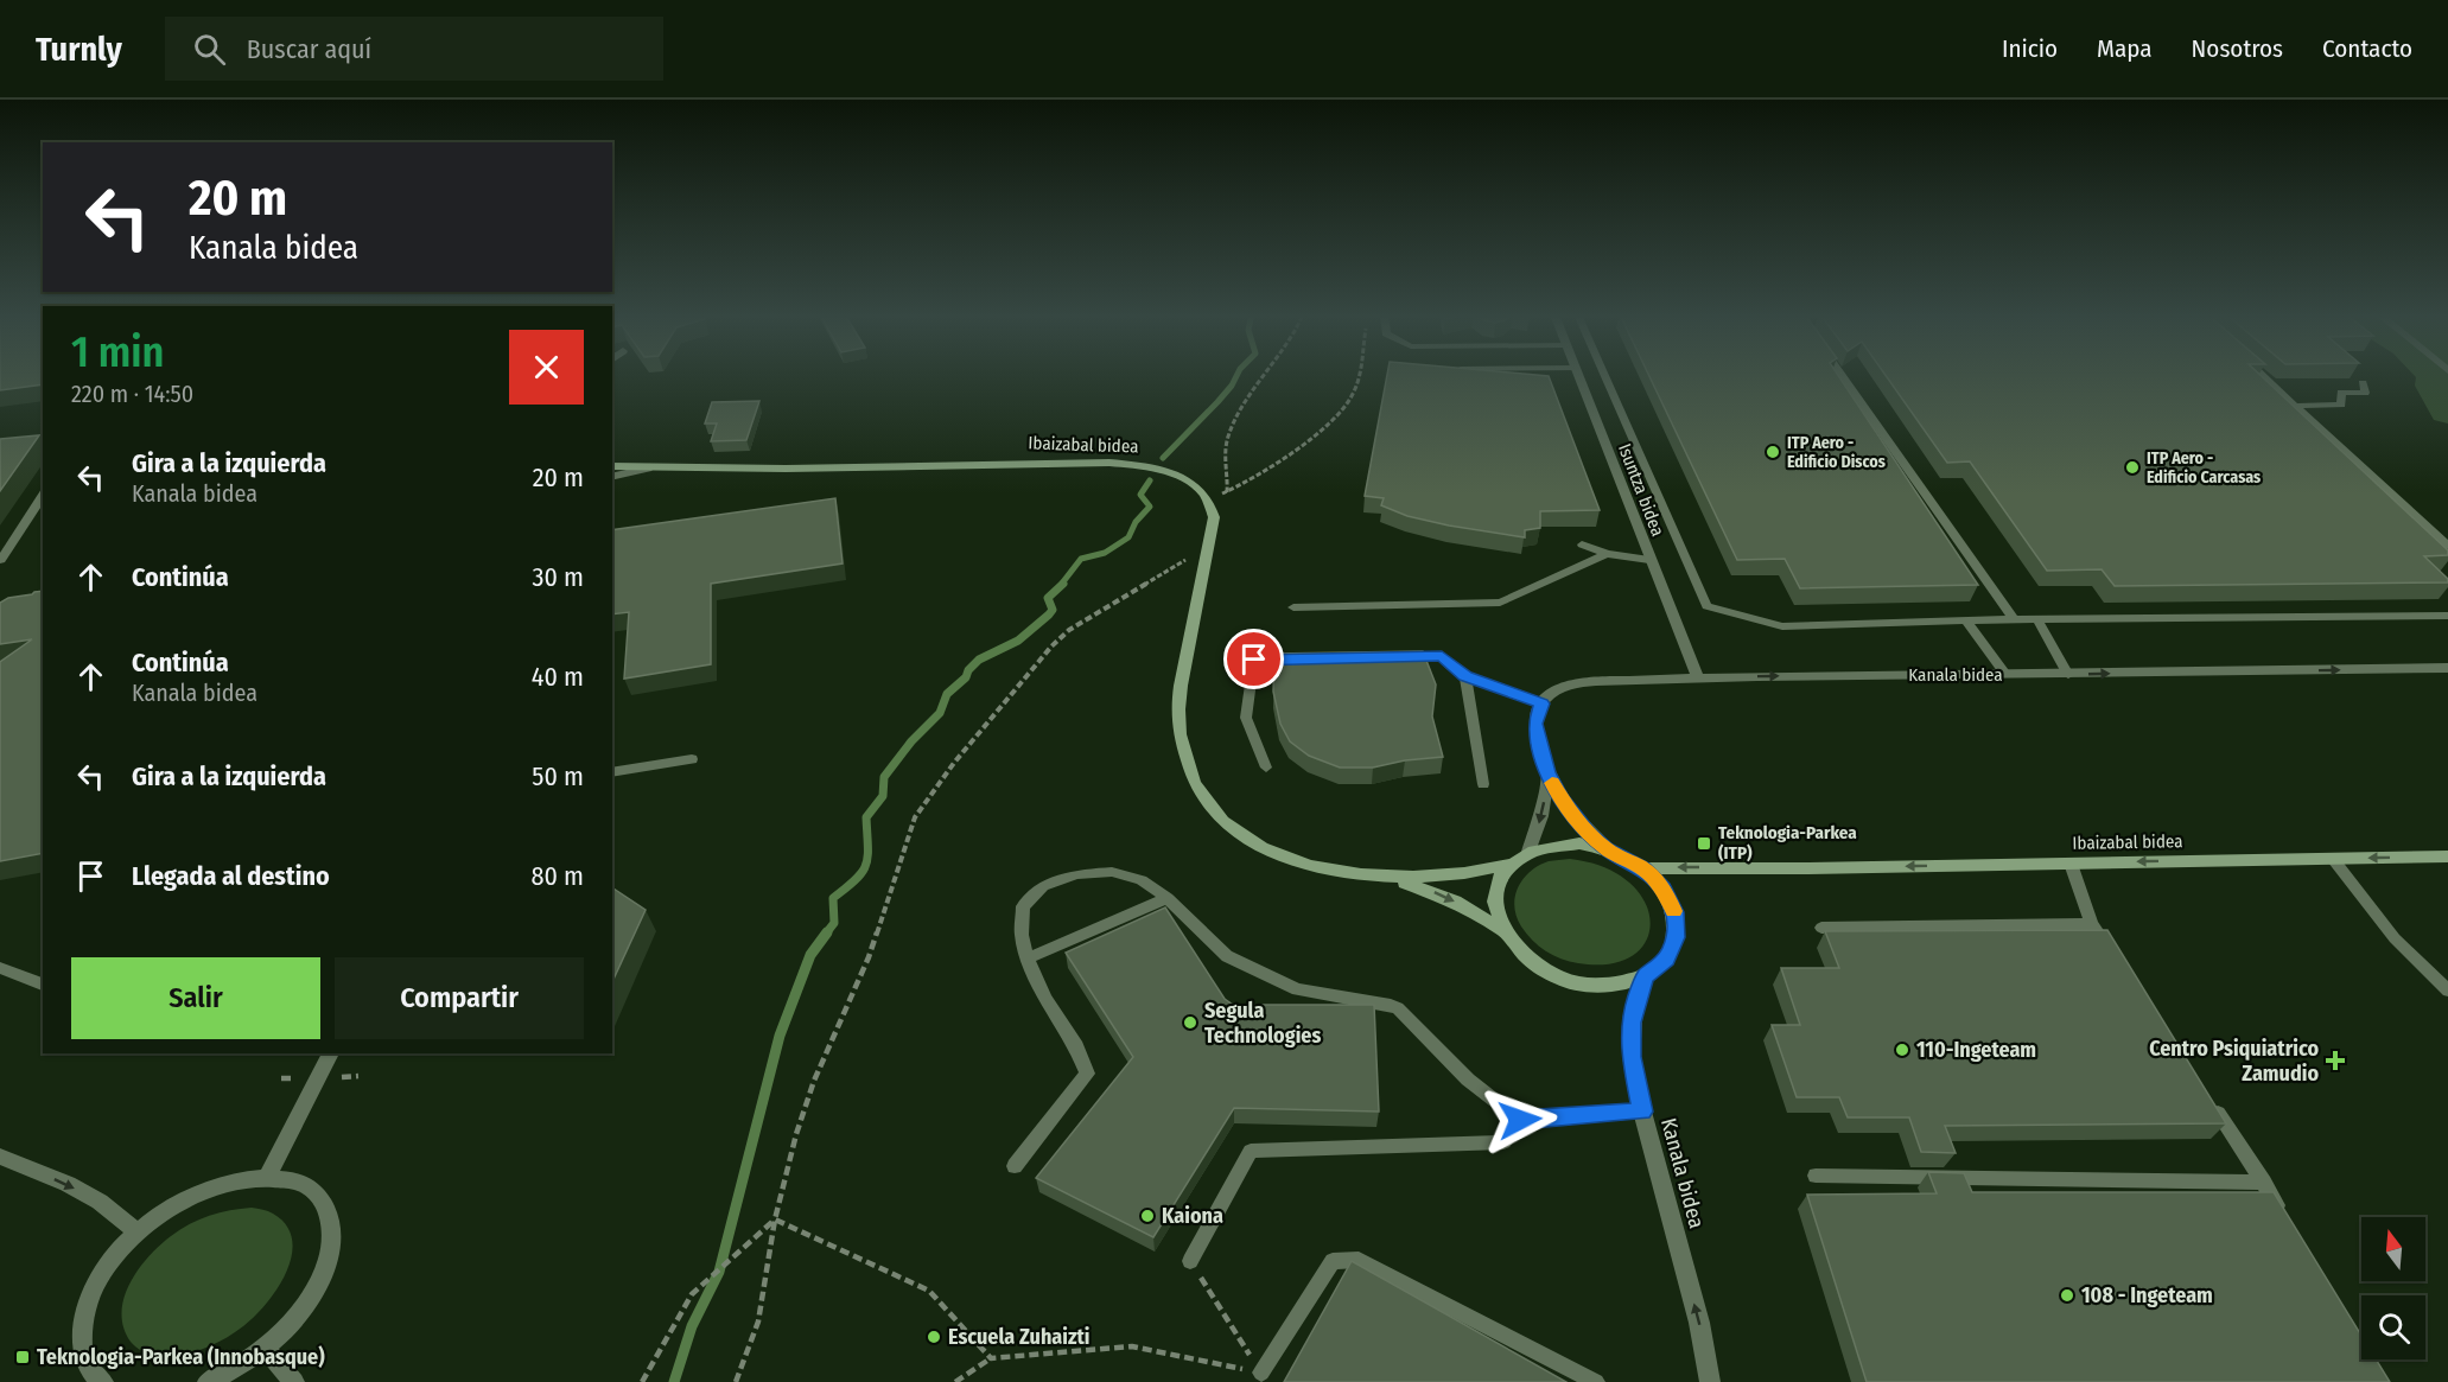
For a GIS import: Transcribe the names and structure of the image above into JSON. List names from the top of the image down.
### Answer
{
  "streets": {
    "street": ["Ibaizabal bidea", "Isuntza bidea", "Kanala bidea"]
  },
  "crossings": [
    ["Ibaizabal bidea", "Kanala bidea"],
    ["Isuntza bidea", "Kanala bidea"]
  ],
  "one_way": ["Ibaizabal bidea"],
  "places": {
    "other": [
      "ITP Aero - Edificio Discos",
      "ITP Aero - Edificio Carcasas",
      "Segula Technologies",
      "110-Ingeteam",
      "Kaiona",
      "108 - Ingeteam",
      "Escuela Zuhaizti"
    ],
    "transit": ["Teknologia-Parkea (ITP)", "Teknologia-Parkea (Innobasque)"],
    "health": ["Centro Psiquiatrico Zamudio"]
  },
  "north": "top",
  "page": {
    "header": "Turnly",
    "search": "Buscar aquí",
    "nav": [
      "Inicio",
      "Mapa",
      "Nosotros",
      "Contacto"
    ],
    "turn": ["20 m", "Kanala bidea"],
    "heading": ["1 min", "220 m · 14:50"],
    "list": [
      {
        "name": "Gira a la izquierda",
        "note": "Kanala bidea",
        "value": "20 m"
      },
      {
        "name": "Continúa",
        "value": "30 m"
      },
      {
        "name": "Continúa",
        "note": "Kanala bidea",
        "value": "40 m"
      },
      {
        "name": "Gira a la izquierda",
        "value": "50 m"
      },
      {
        "name": "Llegada al destino",
        "value": "80 m"
      }
    ],
    "buttons": ["Salir", "Compartir"]
  }
}
